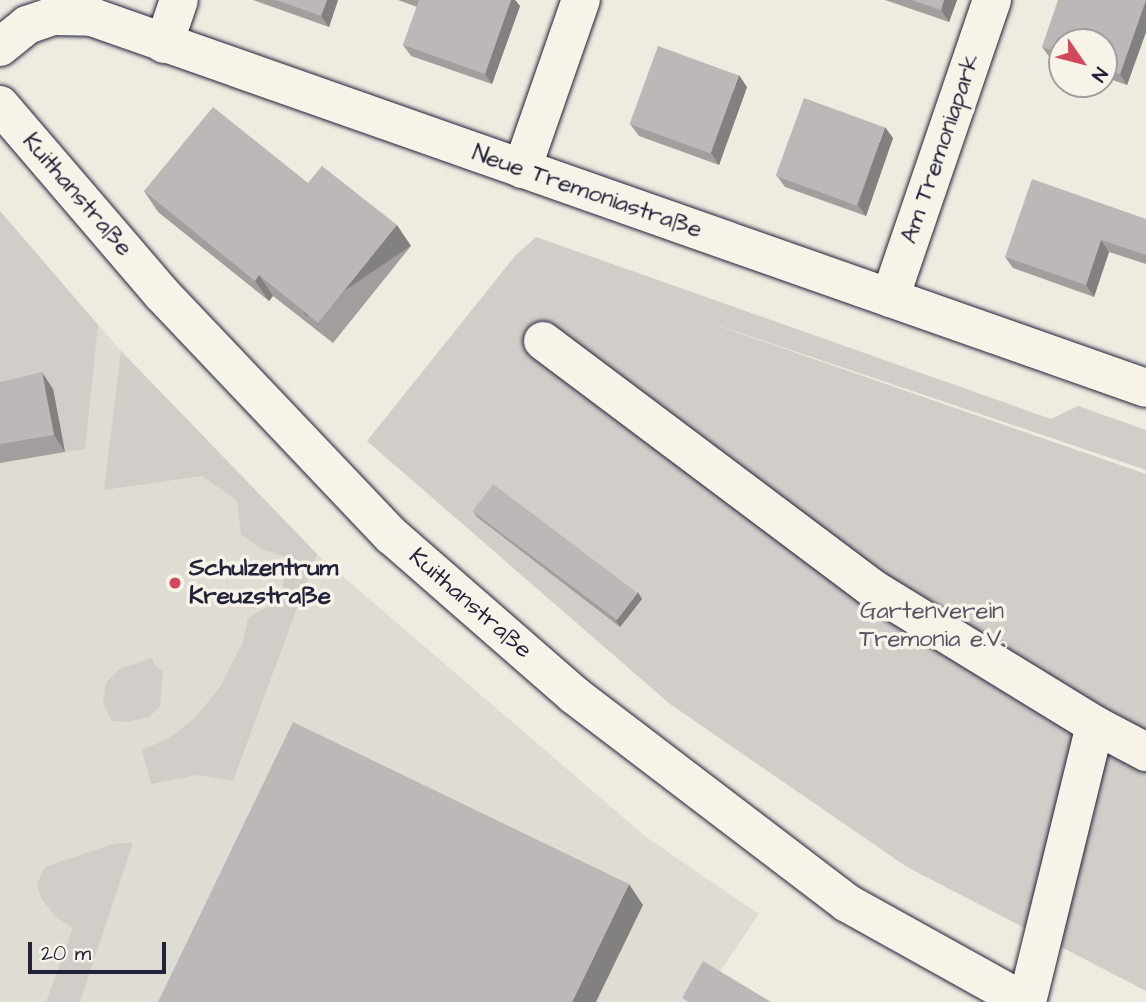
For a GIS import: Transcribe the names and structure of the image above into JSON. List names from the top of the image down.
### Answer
{
  "streets": {
    "street": ["Am Tremoniapark", "Neue Tremoniastraße", "Kuithanstraße"]
  },
  "crossings": [
    ["Am Tremoniapark", "Neue Tremoniastraße"]
  ],
  "parks": ["Gartenverein Tremonia e.V."],
  "places": ["Schulzentrum Kreuzstraße"],
  "scale_bar": "20 m",
  "north": "bottom right"
}
